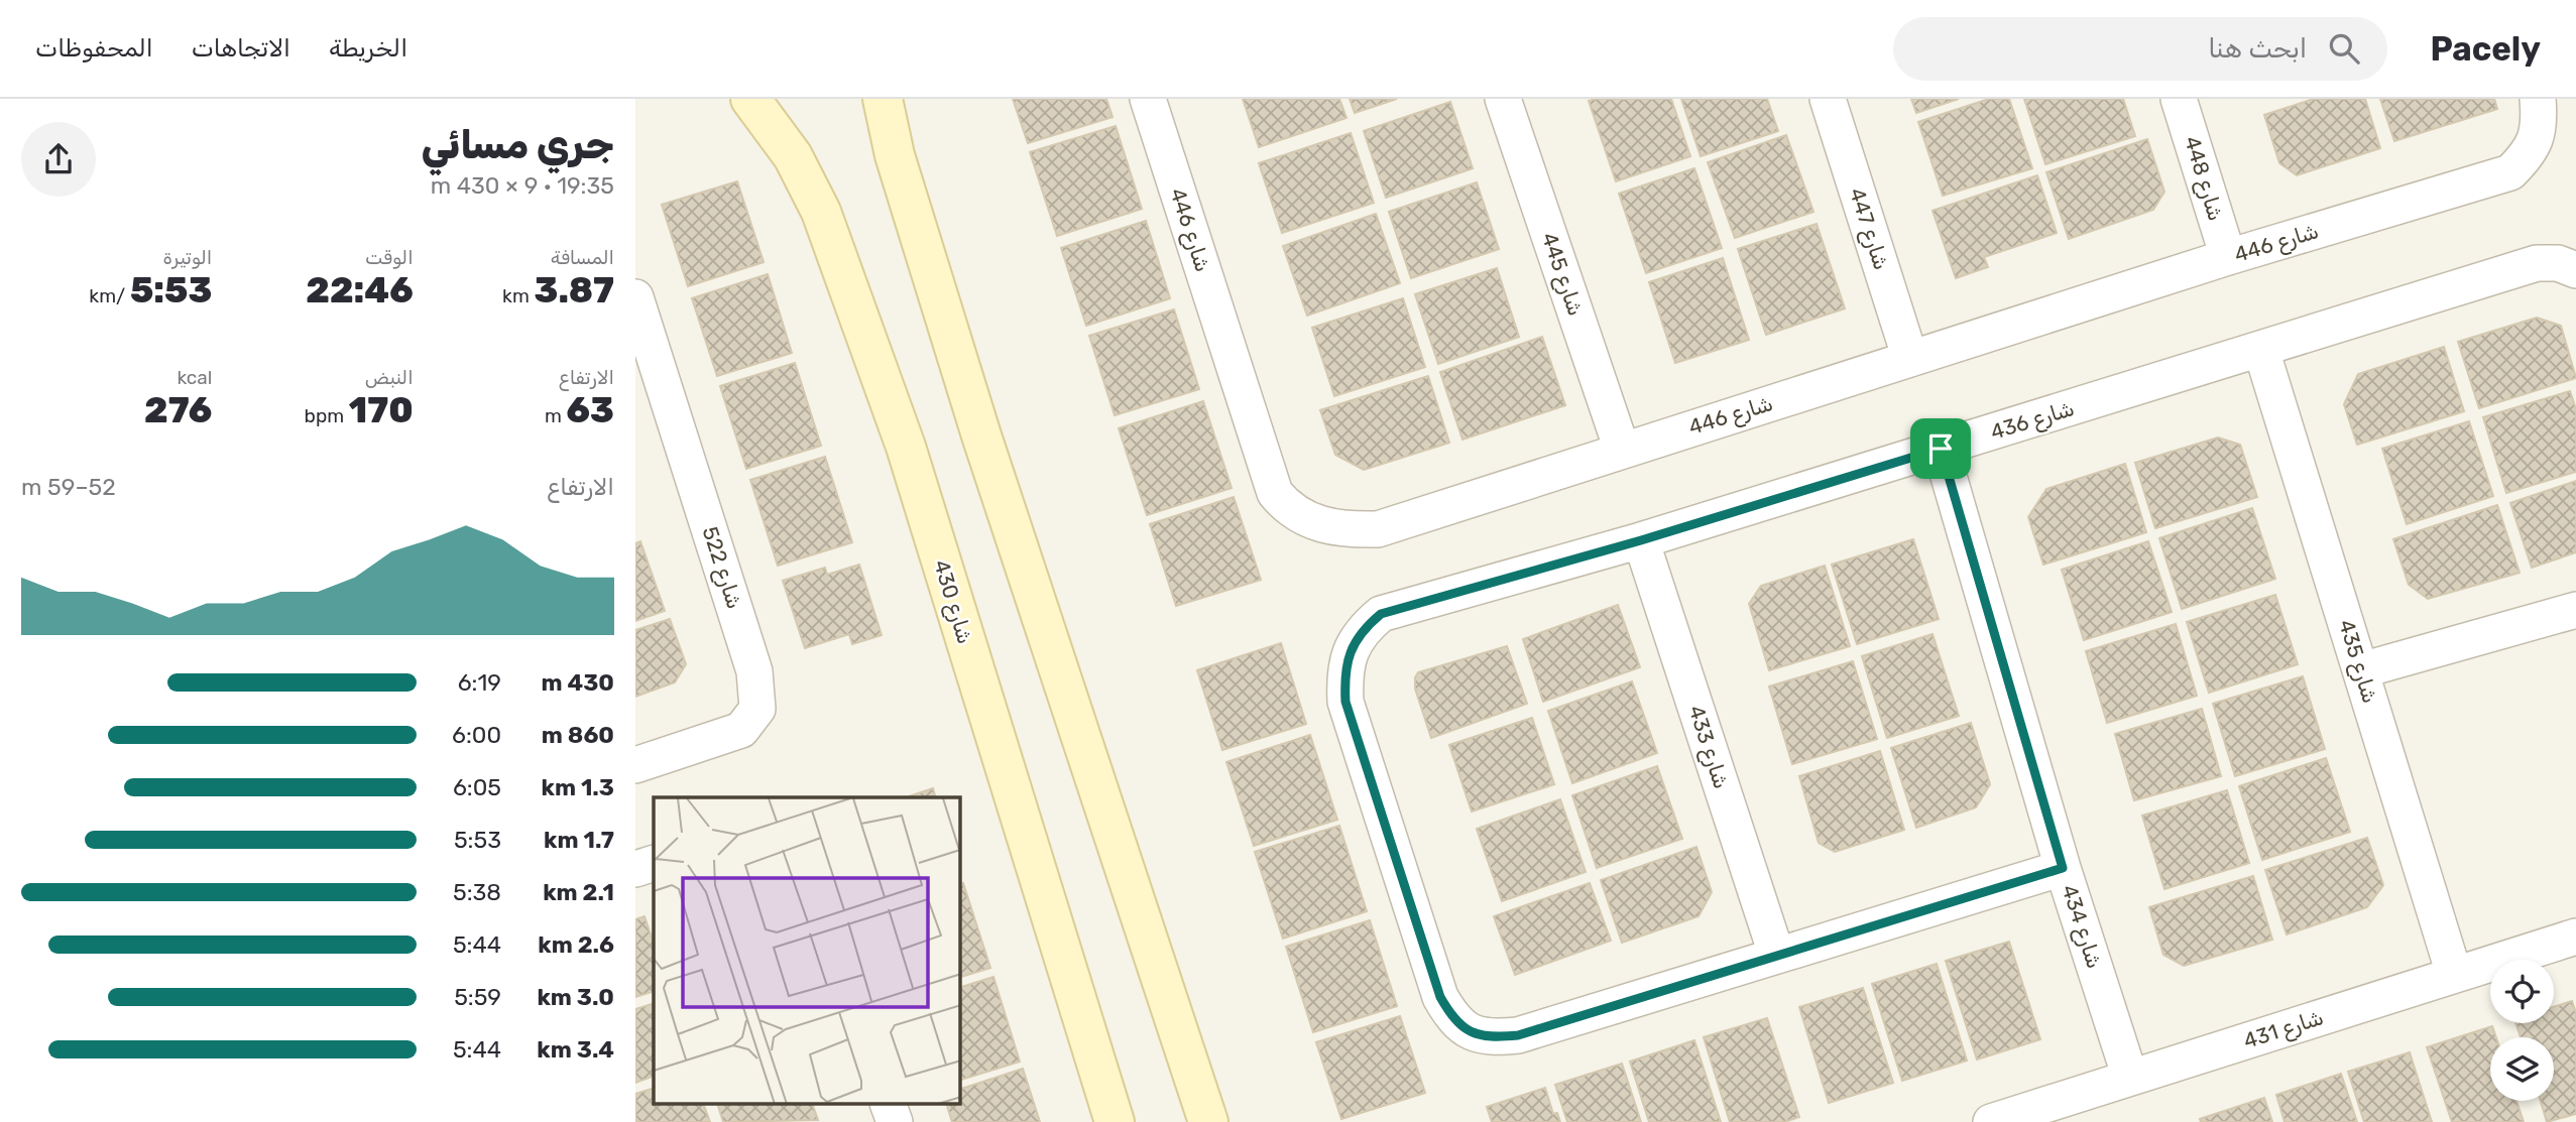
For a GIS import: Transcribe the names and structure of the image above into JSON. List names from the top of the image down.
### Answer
{
  "streets": {
    "street": [
      "شارع 448",
      "شارع 447",
      "شارع 446",
      "شارع 445",
      "شارع 436",
      "شارع 522",
      "شارع 430",
      "شارع 435",
      "شارع 433",
      "شارع 434",
      "شارع 431"
    ]
  },
  "crossings": [
    ["شارع 448", "شارع 446"],
    ["شارع 447", "شارع 446"],
    ["شارع 446", "شارع 445"],
    ["شارع 436", "شارع 435"],
    ["شارع 436", "شارع 433"],
    ["شارع 436", "شارع 434"],
    ["شارع 435", "شارع 431"],
    ["شارع 434", "شارع 431"]
  ],
  "page": {
    "header": "Pacely",
    "search": "ابحث هنا",
    "nav": ["الخريطة", "الاتجاهات", "المحفوظات"],
    "heading": ["جري مسائي", "19:35 · 9 × 430 m"],
    "stats": [
      ["المسافة", "3.87 km"],
      ["الوقت", "22:46"],
      ["الوتيرة", "5:53 /km"],
      ["الارتفاع", "63 m"],
      ["النبض", "170 bpm"],
      ["kcal", "276"]
    ],
    "chart": ["الارتفاع", "52–59 m"],
    "list": [
      {
        "name": "430 m",
        "note": "6:19"
      },
      {
        "name": "860 m",
        "note": "6:00"
      },
      {
        "name": "1.3 km",
        "note": "6:05"
      },
      {
        "name": "1.7 km",
        "note": "5:53"
      },
      {
        "name": "2.1 km",
        "note": "5:38"
      },
      {
        "name": "2.6 km",
        "note": "5:44"
      },
      {
        "name": "3.0 km",
        "note": "5:59"
      },
      {
        "name": "3.4 km",
        "note": "5:44"
      }
    ]
  }
}
